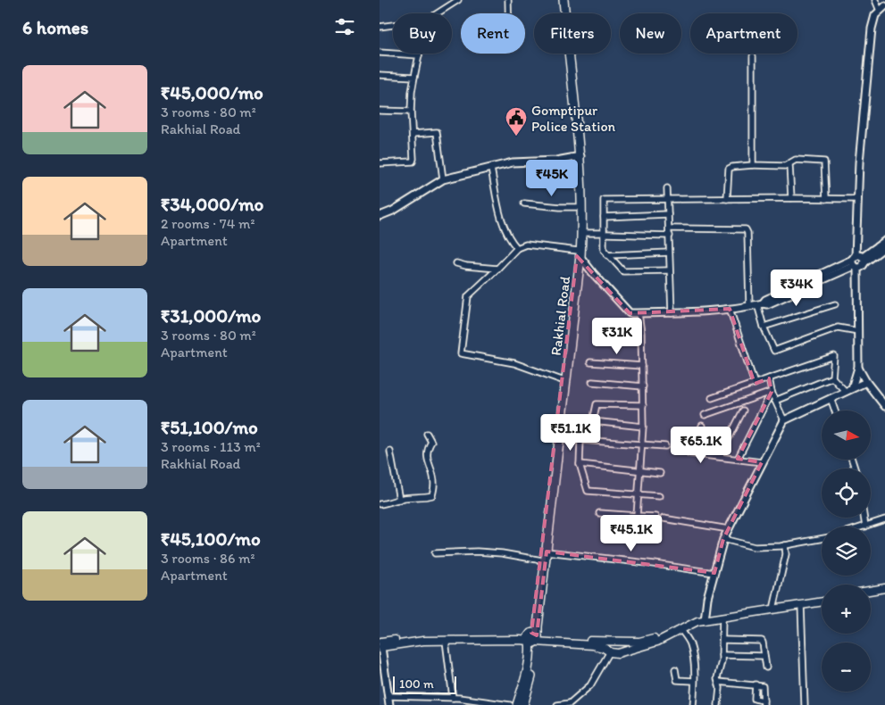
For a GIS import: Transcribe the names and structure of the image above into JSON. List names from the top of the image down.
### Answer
{
  "streets": {
    "main road": ["Rakhial Road"]
  },
  "places": {
    "public building": ["Gomptipur Police Station"]
  },
  "scale_bar": "100 m",
  "north": "right",
  "page": {
    "heading": "6 homes",
    "chip": [
      "Buy",
      "Rent",
      "Filters",
      "New",
      "Apartment"
    ],
    "list": [
      {
        "name": "₹45,000/mo",
        "note": "3 rooms · 80 m² · Rakhial Road"
      },
      {
        "name": "₹34,000/mo",
        "note": "2 rooms · 74 m² · Apartment"
      },
      {
        "name": "₹31,000/mo",
        "note": "3 rooms · 80 m² · Apartment"
      },
      {
        "name": "₹51,100/mo",
        "note": "3 rooms · 113 m² · Rakhial Road"
      },
      {
        "name": "₹45,100/mo",
        "note": "3 rooms · 86 m² · Apartment"
      }
    ],
    "price": [
      "₹45K",
      "₹34K",
      "₹31K",
      "₹51.1K",
      "₹65.1K",
      "₹45.1K"
    ],
    "map_buttons": ["+", "−"],
    "scale": "100 m"
  }
}
